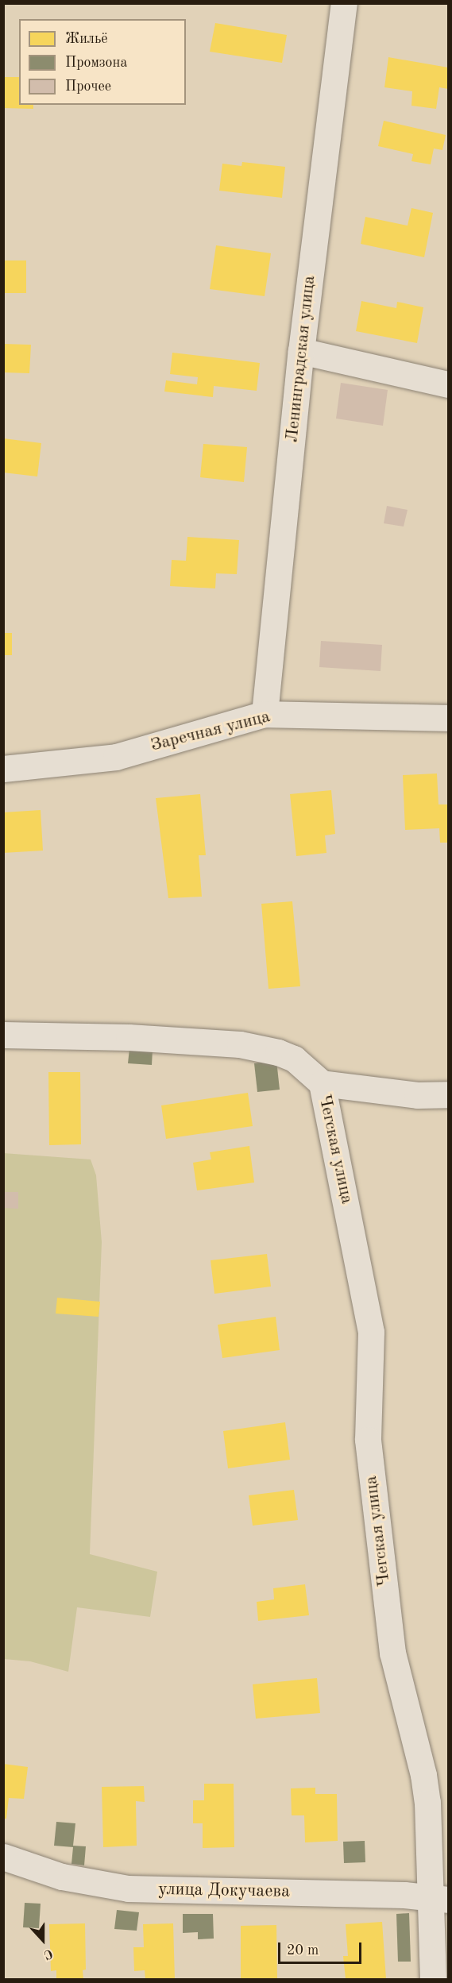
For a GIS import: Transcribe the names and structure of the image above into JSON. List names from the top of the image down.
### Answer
{
  "streets": {
    "street": [
      "Ленинградская улица",
      "Заречная улица",
      "Чегская улица",
      "улица Докучаева"
    ]
  },
  "crossings": [
    ["Ленинградская улица", "Заречная улица"],
    ["Чегская улица", "улица Докучаева"]
  ],
  "legend": ["Жильё", "Промзона", "Прочее"],
  "scale_bar": "20 m",
  "north": "bottom"
}
